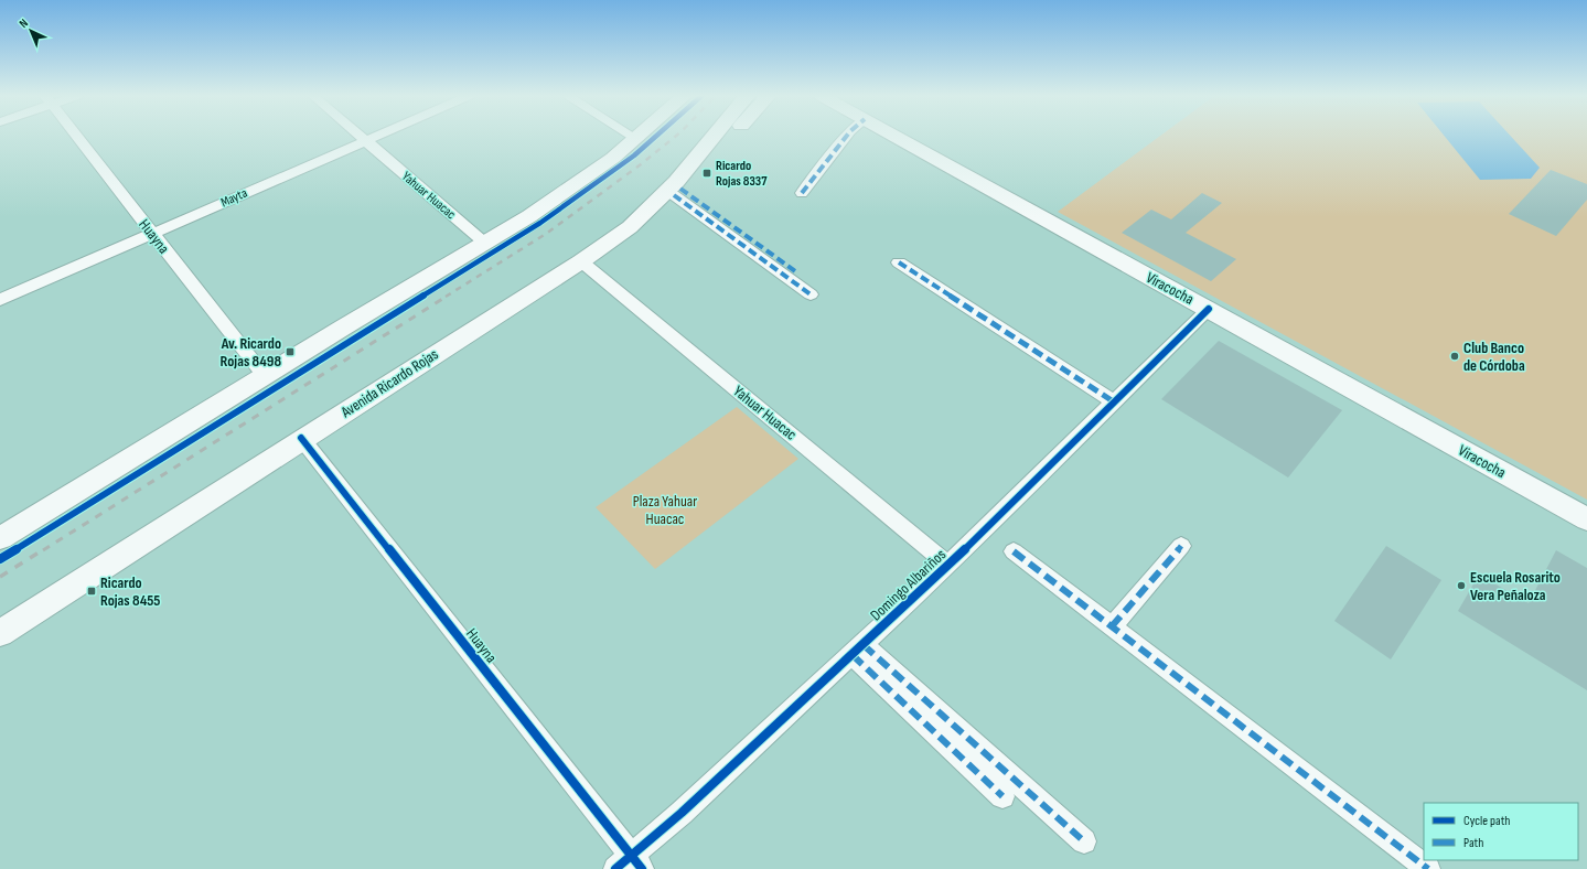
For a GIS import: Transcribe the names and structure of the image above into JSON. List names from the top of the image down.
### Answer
{
  "streets": {
    "main road": ["Viracocha", "Avenida Ricardo Rojas"],
    "street": [
      "Yahuar Huacac",
      "Mayta",
      "Huayna",
      "Domingo Albariños"
    ]
  },
  "crossings": [
    ["Yahuar Huacac", "Mayta"],
    ["Yahuar Huacac", "Avenida Ricardo Rojas"],
    ["Yahuar Huacac", "Domingo Albariños"],
    ["Mayta", "Huayna"],
    ["Huayna", "Avenida Ricardo Rojas"],
    ["Huayna", "Domingo Albariños"],
    ["Viracocha", "Domingo Albariños"]
  ],
  "parks": ["Plaza Yahuar Huacac"],
  "places": {
    "transit": ["Ricardo Rojas 8337", "Av. Ricardo Rojas 8498", "Ricardo Rojas 8455"],
    "other": ["Club Banco de Córdoba", "Escuela Rosarito Vera Peñaloza"]
  },
  "legend": ["Cycle path", "Path"],
  "north": "top left"
}
